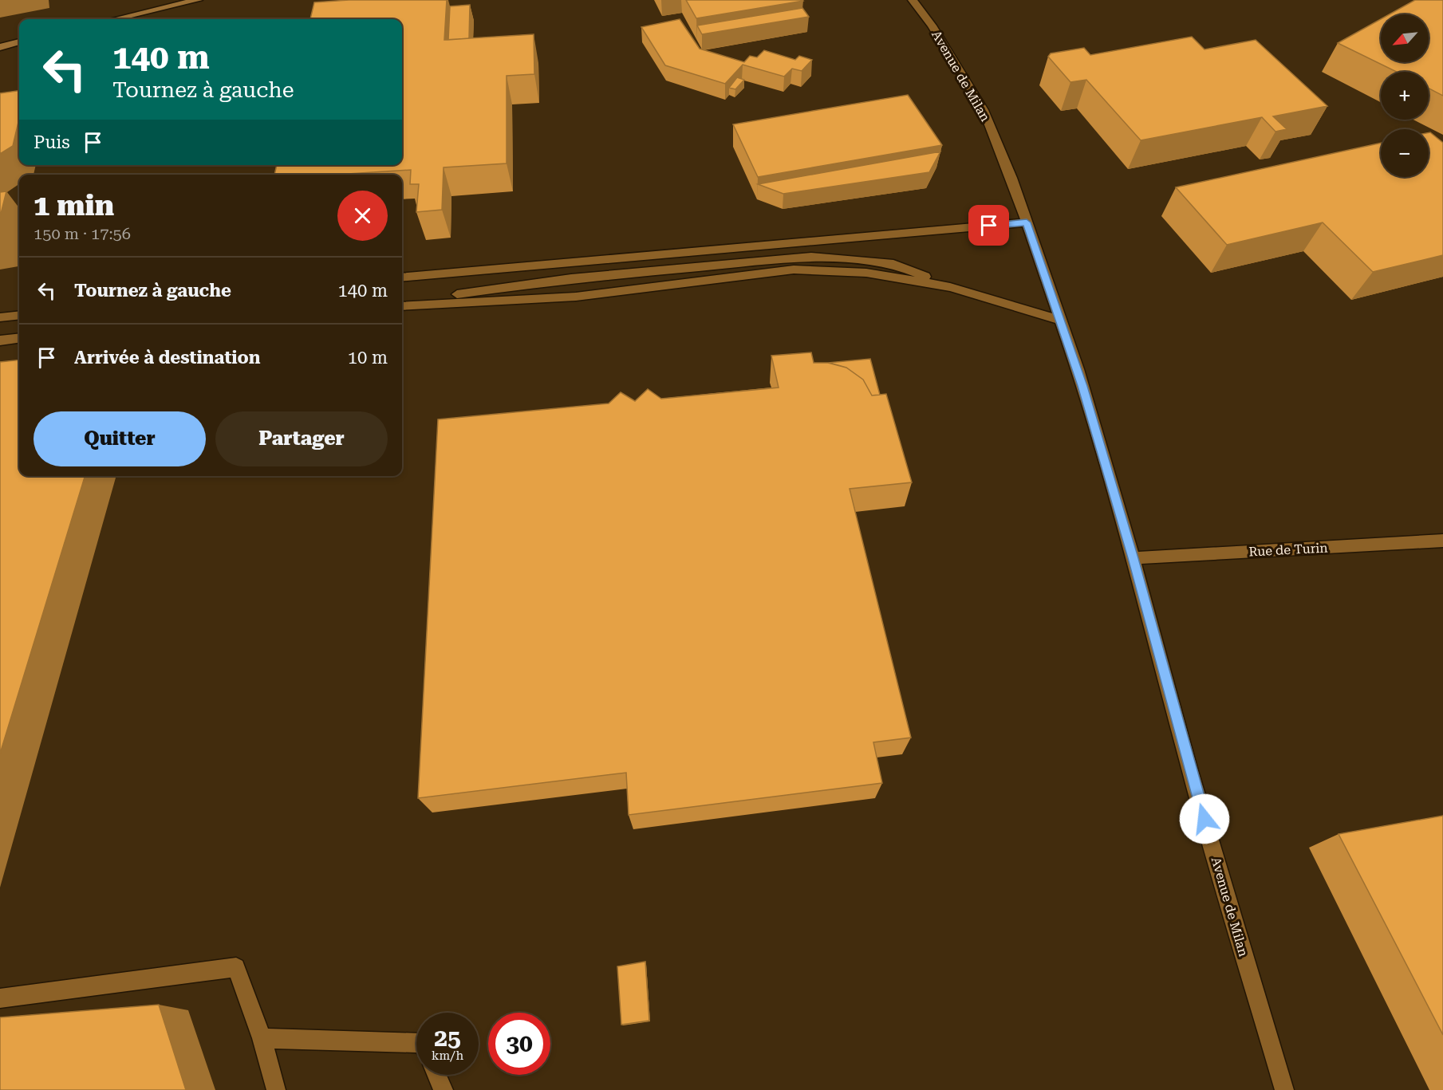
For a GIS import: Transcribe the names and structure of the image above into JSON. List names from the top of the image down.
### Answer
{
  "streets": {
    "street": ["Avenue de Milan", "Rue de Turin"]
  },
  "crossings": [
    ["Avenue de Milan", "Rue de Turin"]
  ],
  "north": "bottom left",
  "page": {
    "map_buttons": ["+", "−"],
    "turn": ["140 m", "Tournez à gauche"],
    "then": "Puis",
    "heading": ["1 min", "150 m · 17:56"],
    "list": [
      {
        "name": "Tournez à gauche",
        "value": "140 m"
      },
      {
        "name": "Arrivée à destination",
        "value": "10 m"
      }
    ],
    "buttons": ["Quitter", "Partager"],
    "speed": "25 km/h",
    "limit": "30"
  }
}
